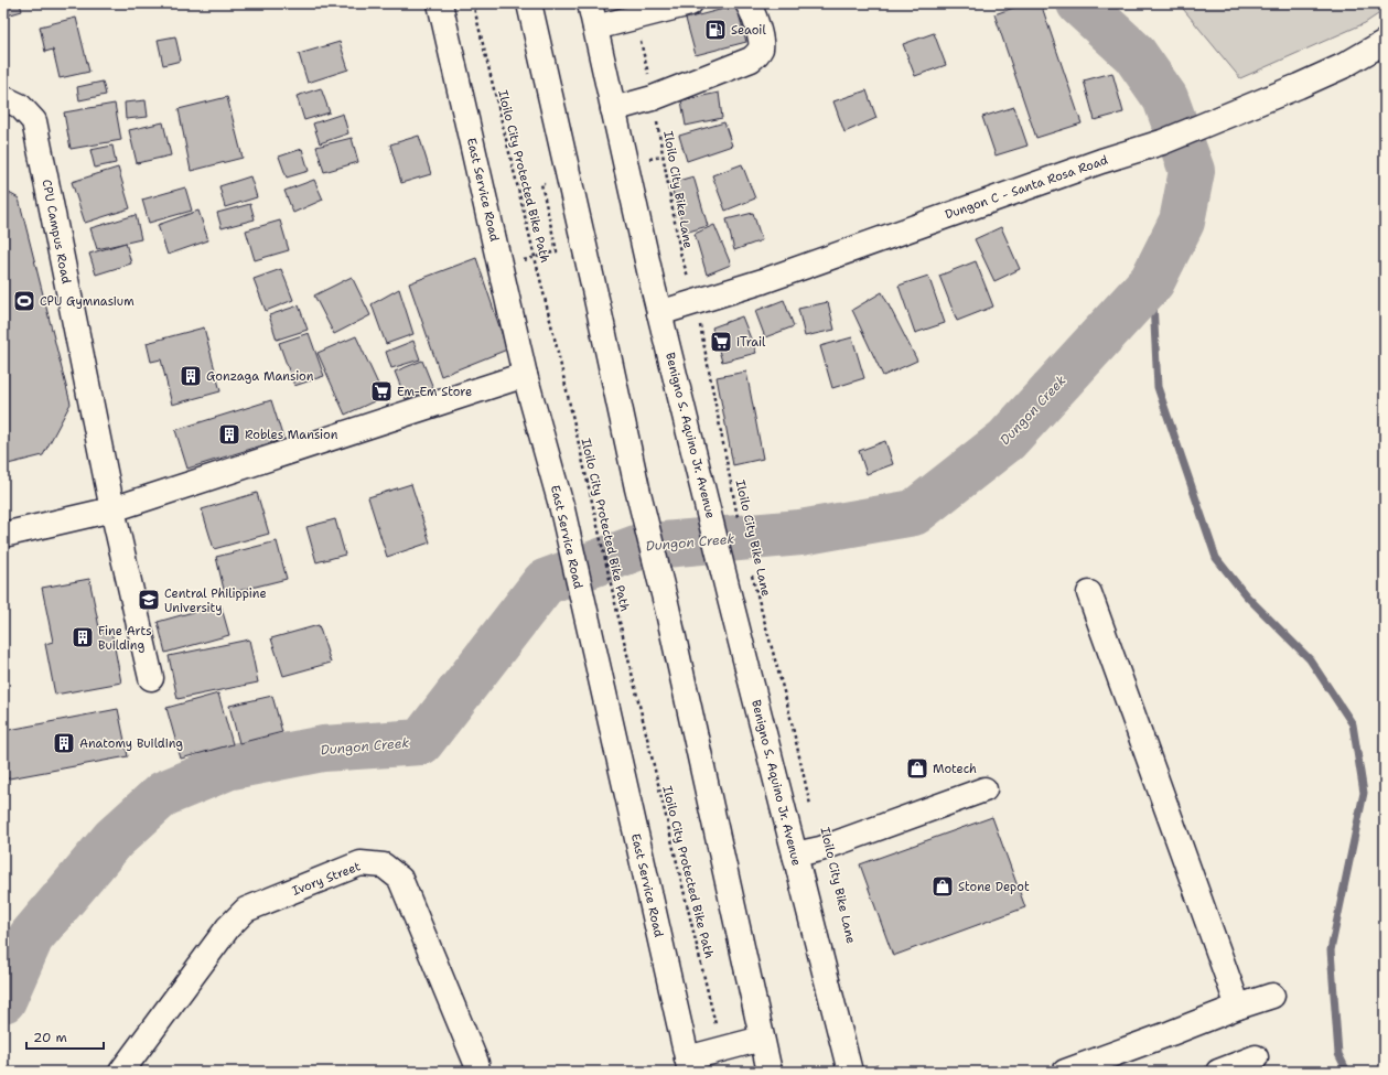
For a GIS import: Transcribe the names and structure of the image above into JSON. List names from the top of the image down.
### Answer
{
  "streets": {
    "main road": [
      "Dungon C - Santa Rosa Road",
      "East Service Road",
      "CPU Campus Road",
      "Benigno S. Aquino Jr. Avenue",
      "Ivory Street"
    ],
    "path": ["Iloilo City Protected Bike Path", "Iloilo City Bike Lane"]
  },
  "crossings": [
    ["Dungon C - Santa Rosa Road", "Iloilo City Bike Lane"],
    ["Dungon C - Santa Rosa Road", "Benigno S. Aquino Jr. Avenue"]
  ],
  "water": ["Dungon Creek"],
  "places": {
    "fuel station": ["Seaoil"],
    "sports": ["CPU Gymnasium"],
    "supermarket": ["iTrail", "Em-Em Store"],
    "building": [
      "Gonzaga Mansion",
      "Robles Mansion",
      "Fine Arts Building",
      "Anatomy Building"
    ],
    "school or university": ["Central Philippine University"],
    "shop": ["Motech", "Stone Depot"]
  },
  "scale_bar": "20 m"
}
